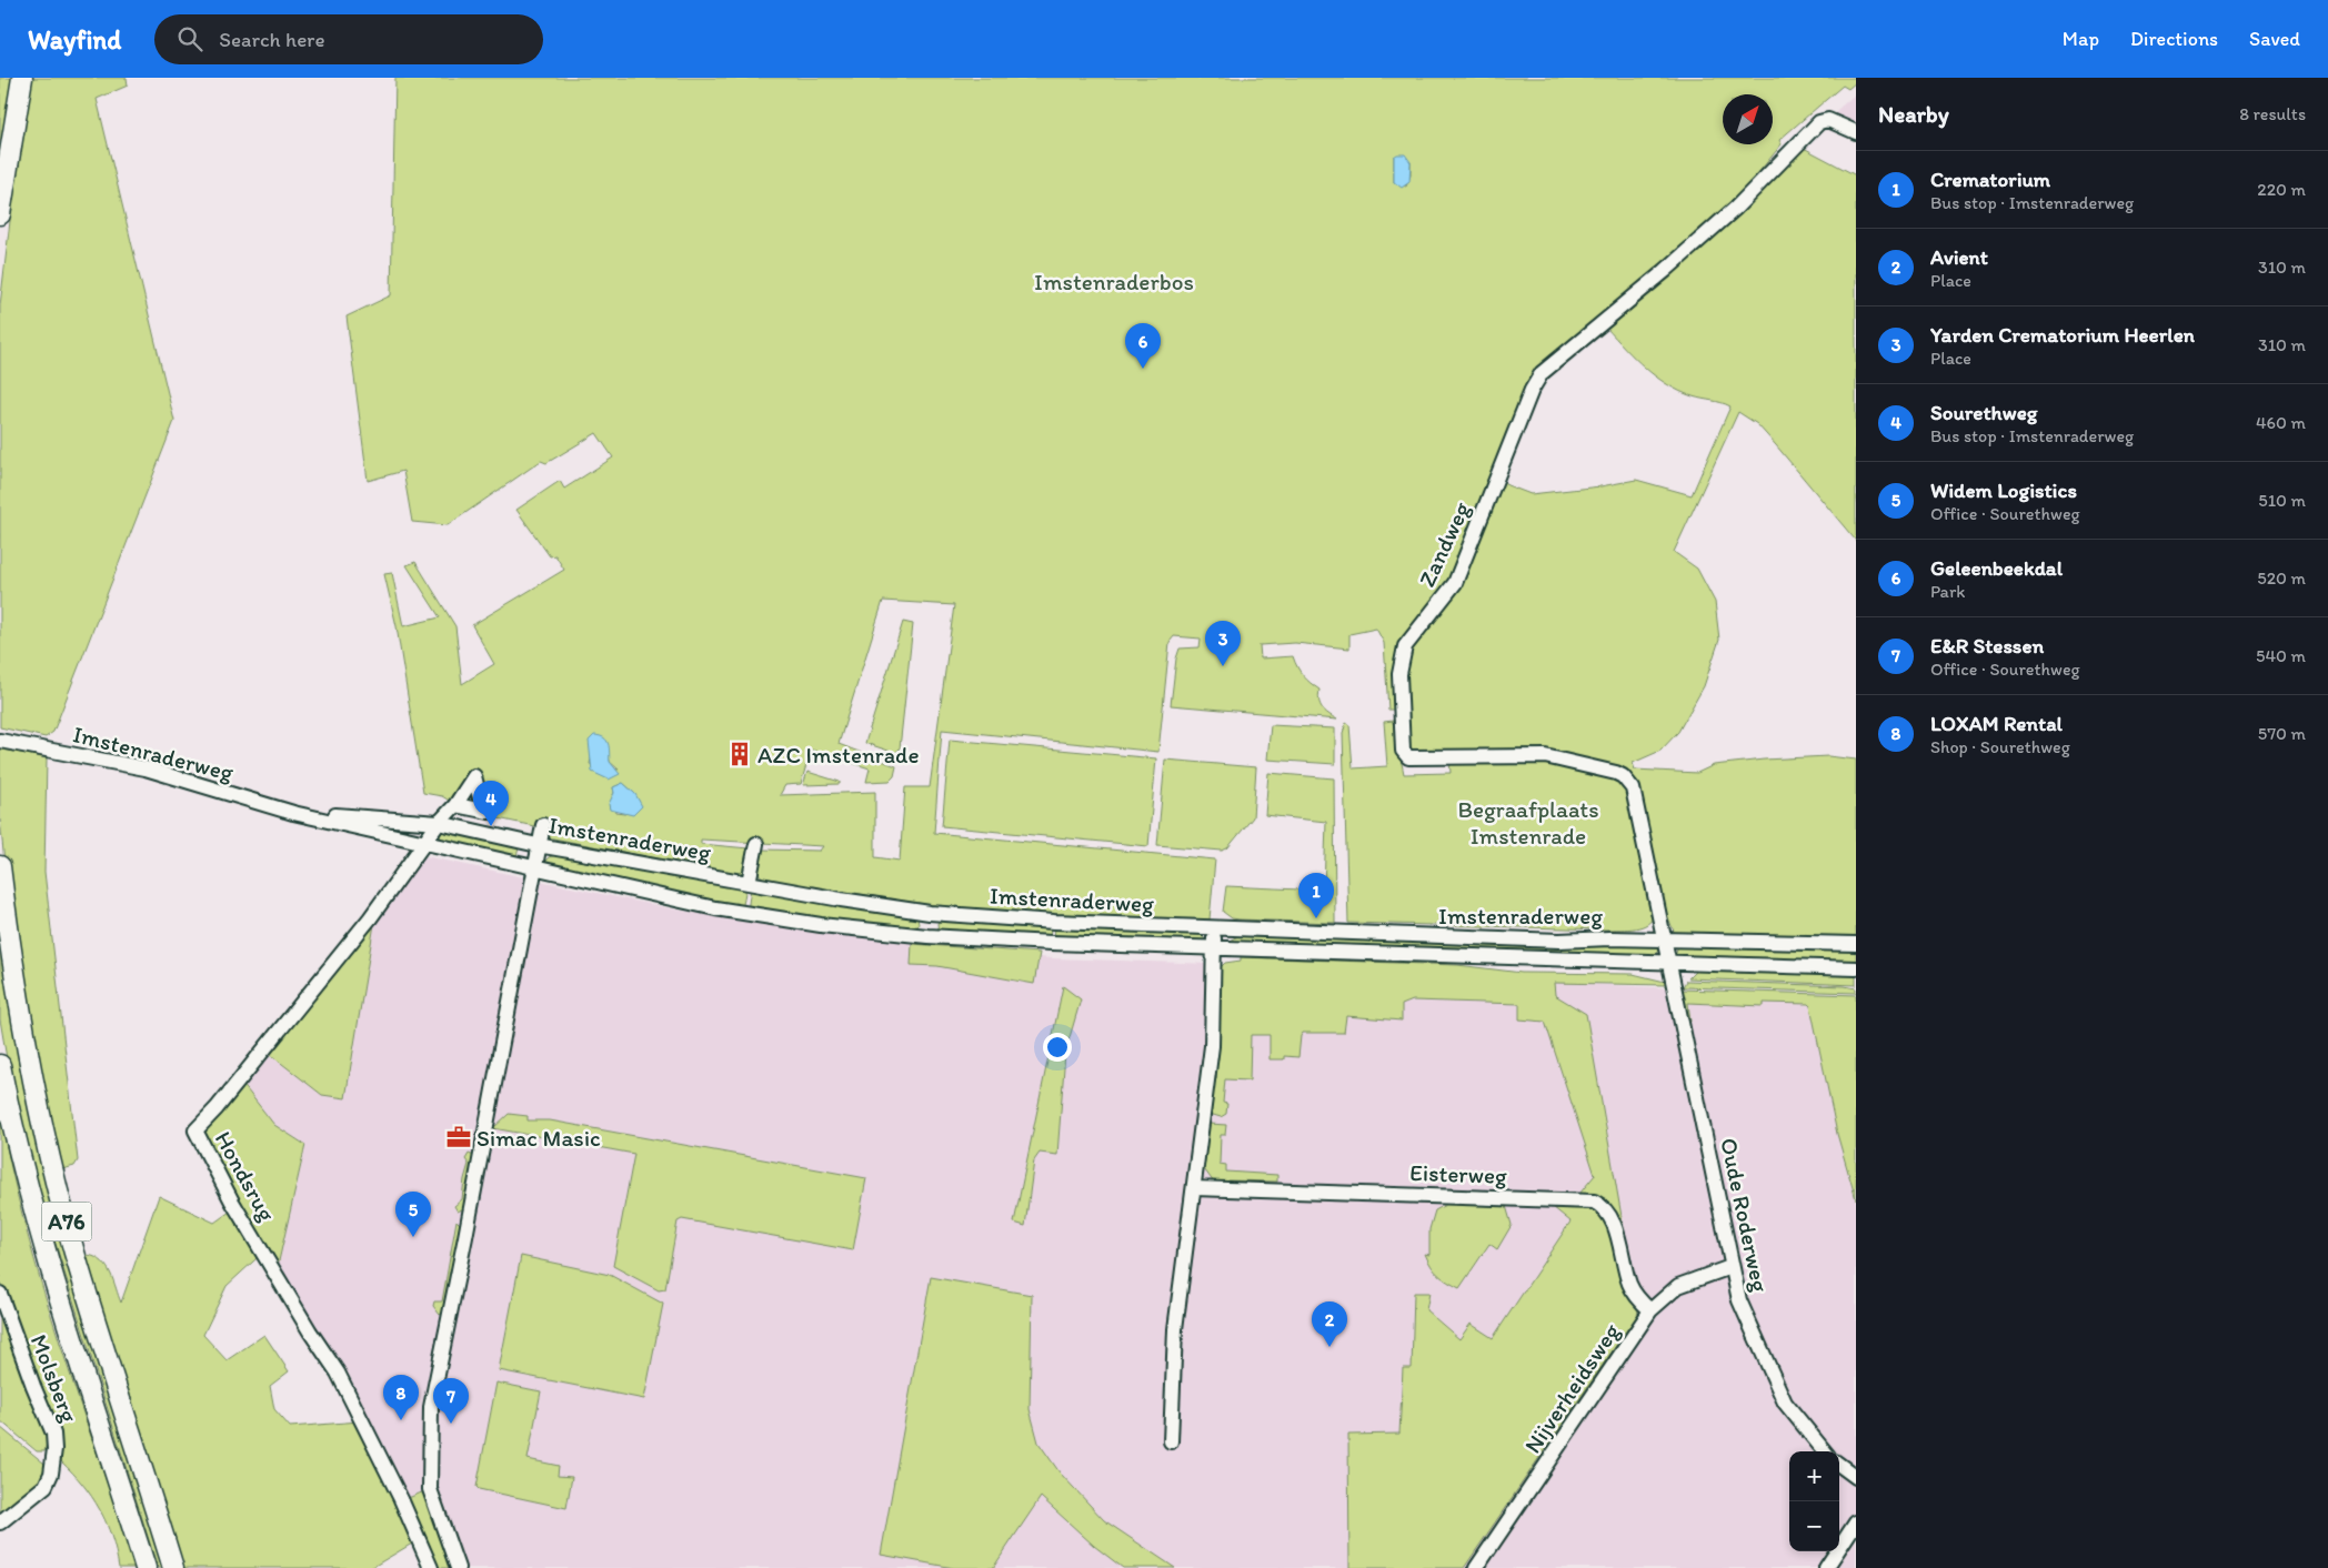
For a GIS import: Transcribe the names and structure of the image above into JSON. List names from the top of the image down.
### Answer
{
  "streets": {
    "highway": ["A76"],
    "street": [
      "Zandweg",
      "Imstenraderweg",
      "Eisterweg",
      "Hondsrug",
      "Oude Roderweg",
      "Molsberg",
      "Nijverheidsweg"
    ]
  },
  "crossings": [
    ["Zandweg", "Imstenraderweg"],
    ["Zandweg", "Oude Roderweg"],
    ["Imstenraderweg", "Hondsrug"],
    ["Imstenraderweg", "Oude Roderweg"],
    ["Eisterweg", "Nijverheidsweg"],
    ["Oude Roderweg", "Nijverheidsweg"]
  ],
  "parks": ["Imstenraderbos", "Begraafplaats Imstenrade"],
  "places": {
    "building": ["AZC Imstenrade"],
    "office": ["Simac Masic"]
  },
  "north": "top right",
  "page": {
    "header": "Wayfind",
    "search": "Search here",
    "nav": ["Map", "Directions", "Saved"],
    "heading": ["Nearby", "8 results"],
    "list": [
      {
        "mark": "1",
        "name": "Crematorium",
        "note": "Bus stop · Imstenraderweg",
        "value": "220 m"
      },
      {
        "mark": "2",
        "name": "Avient",
        "note": "Place",
        "value": "310 m"
      },
      {
        "mark": "3",
        "name": "Yarden Crematorium Heerlen",
        "note": "Place",
        "value": "310 m"
      },
      {
        "mark": "4",
        "name": "Sourethweg",
        "note": "Bus stop · Imstenraderweg",
        "value": "460 m"
      },
      {
        "mark": "5",
        "name": "Widem Logistics",
        "note": "Office · Sourethweg",
        "value": "510 m"
      },
      {
        "mark": "6",
        "name": "Geleenbeekdal",
        "note": "Park",
        "value": "520 m"
      },
      {
        "mark": "7",
        "name": "E&R Stessen",
        "note": "Office · Sourethweg",
        "value": "540 m"
      },
      {
        "mark": "8",
        "name": "LOXAM Rental",
        "note": "Shop · Sourethweg",
        "value": "570 m"
      }
    ],
    "pins": [
      "6",
      "3",
      "4",
      "1",
      "5",
      "2",
      "8",
      "7"
    ],
    "map_buttons": ["+", "−"]
  }
}
